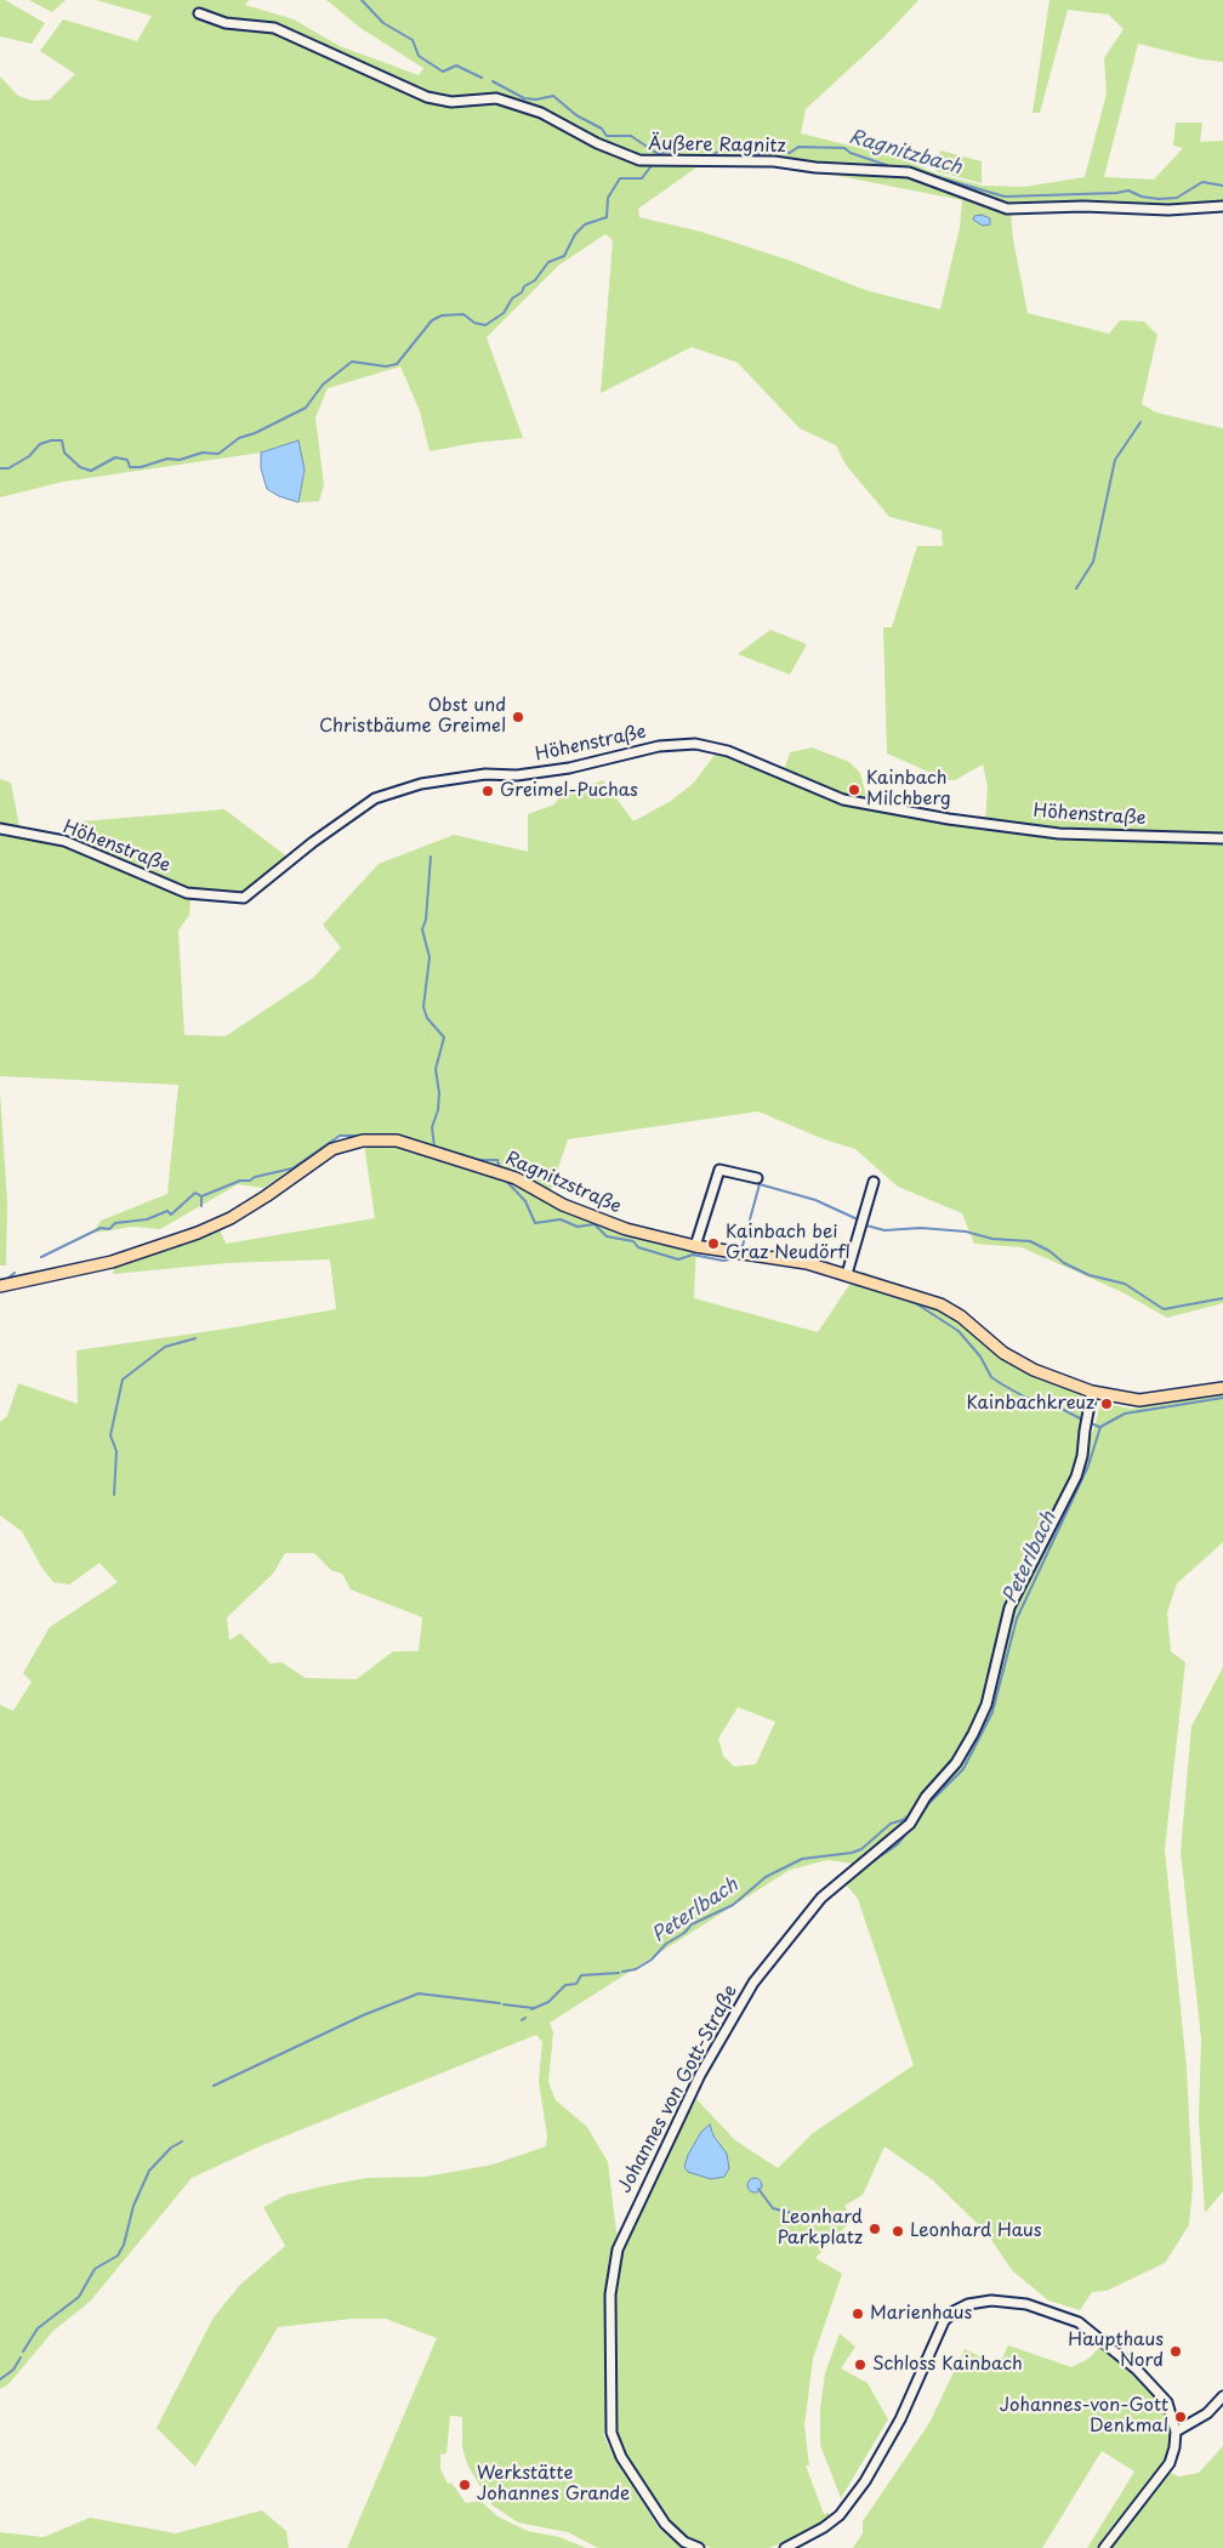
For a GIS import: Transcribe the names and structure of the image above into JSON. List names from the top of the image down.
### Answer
{
  "streets": {
    "main road": ["Ragnitzstraße"],
    "street": ["Äußere Ragnitz", "Höhenstraße", "Johannes von Gott-Straße"]
  },
  "crossings": [
    ["Ragnitzstraße", "Johannes von Gott-Straße"]
  ],
  "water": ["Ragnitzbach", "Peterlbach"],
  "places": [
    "Obst und Christbäume Greimel",
    "Kainbach Milchberg",
    "Greimel-Puchas",
    "Kainbach bei Graz Neudörfl",
    "Kainbachkreuz",
    "Leonhard Parkplatz",
    "Leonhard Haus",
    "Marienhaus",
    "Haupthaus Nord",
    "Schloss Kainbach",
    "Johannes-von-Gott Denkmal",
    "Werkstätte Johannes Grande"
  ]
}
